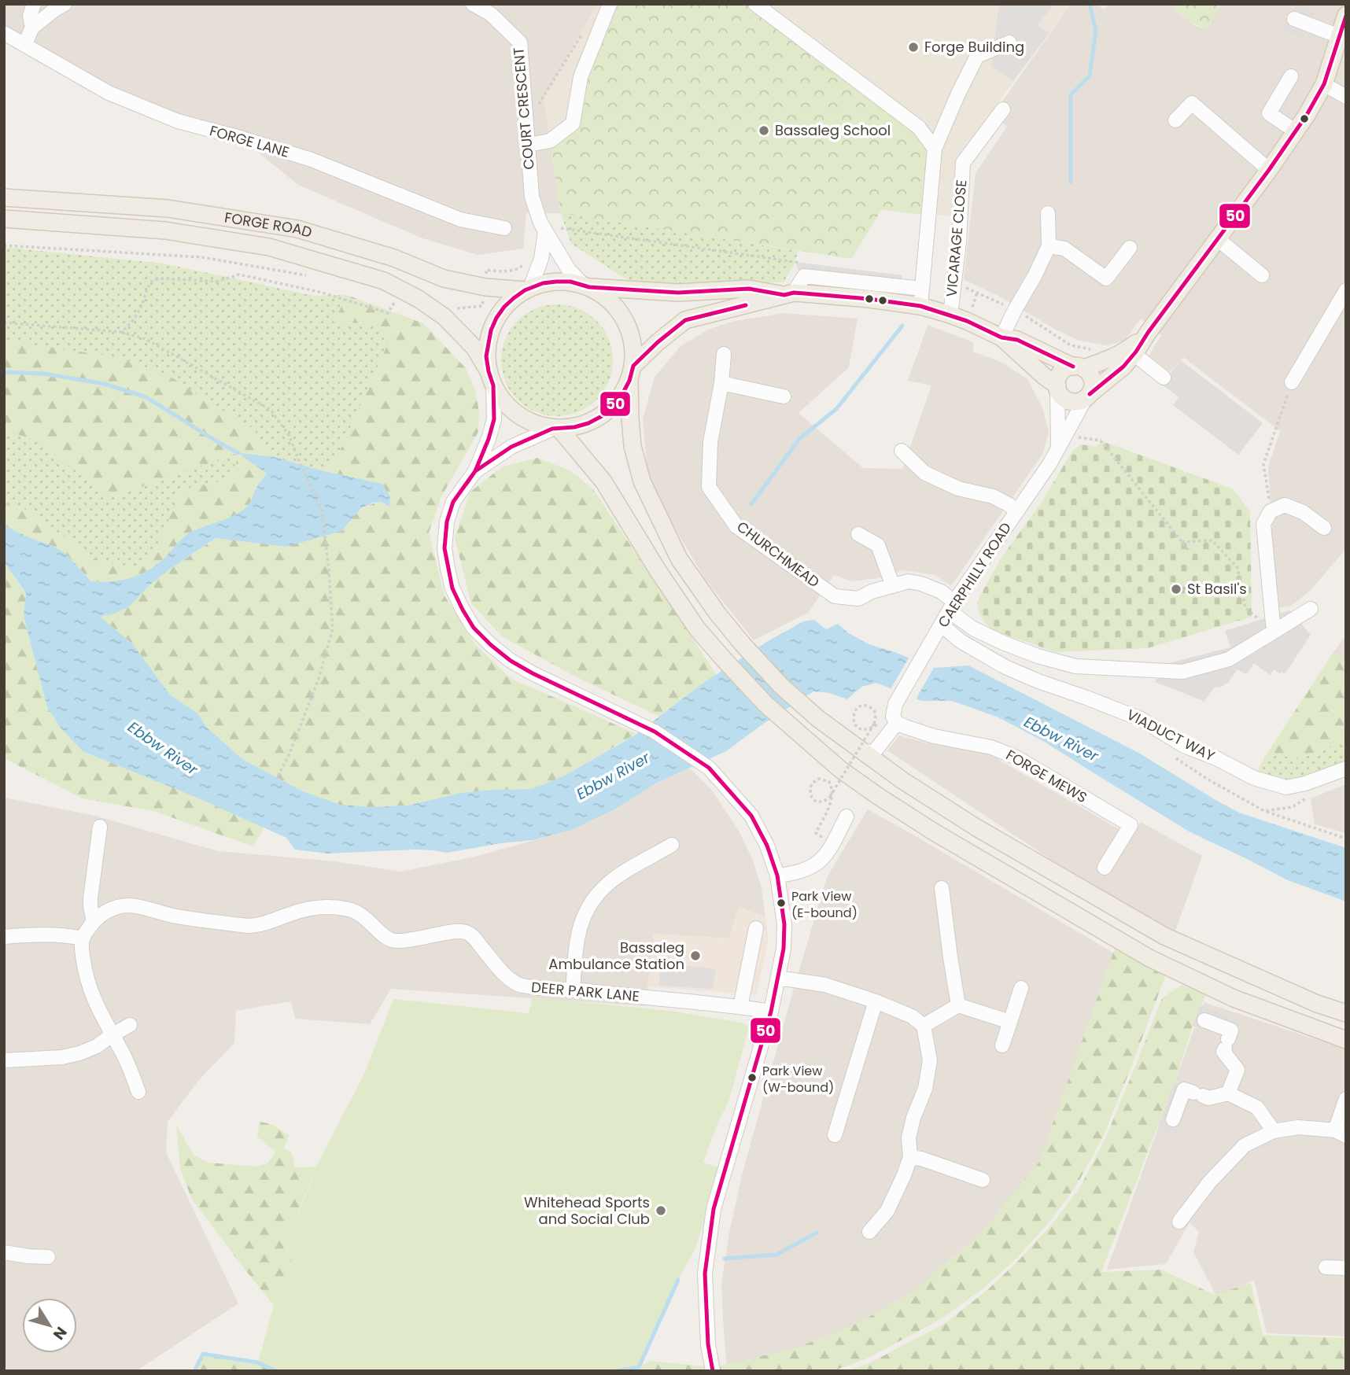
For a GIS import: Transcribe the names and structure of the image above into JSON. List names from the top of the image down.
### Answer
{
  "streets": {
    "main road": ["FORGE ROAD", "CAERPHILLY ROAD"],
    "street": [
      "COURT CRESCENT",
      "FORGE LANE",
      "VICARAGE CLOSE",
      "CHURCHMEAD",
      "VIADUCT WAY",
      "FORGE MEWS",
      "DEER PARK LANE"
    ]
  },
  "crossings": [
    ["COURT CRESCENT", "FORGE ROAD"],
    ["CHURCHMEAD", "CAERPHILLY ROAD"],
    ["CAERPHILLY ROAD", "VIADUCT WAY"],
    ["CAERPHILLY ROAD", "FORGE MEWS"]
  ],
  "water": ["Ebbw River"],
  "places": [
    "Forge Building",
    "Bassaleg School",
    "St Basil's",
    "Park View (E-bound)",
    "Bassaleg Ambulance Station",
    "Park View (W-bound)",
    "Whitehead Sports and Social Club"
  ],
  "lines": ["transit line 50"],
  "north": "bottom right"
}
